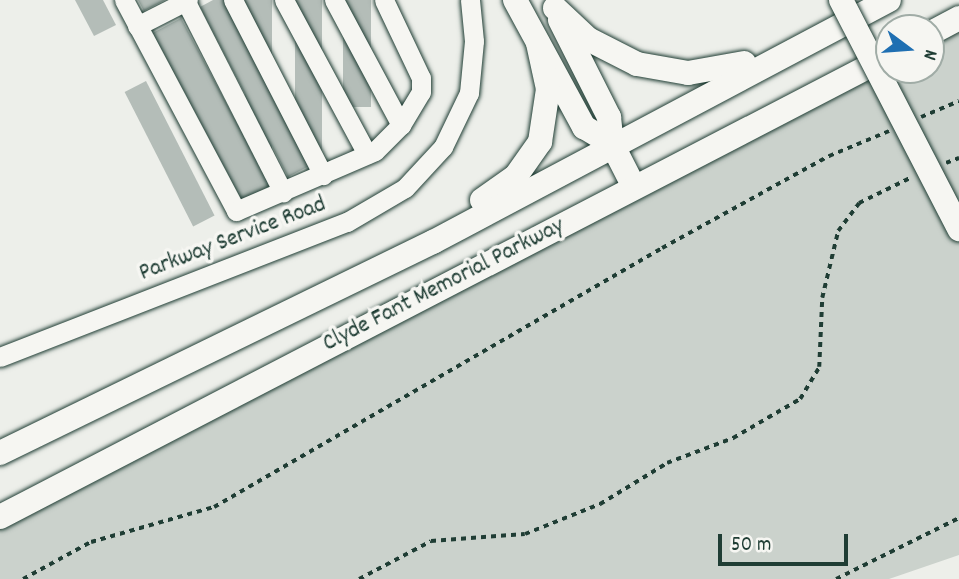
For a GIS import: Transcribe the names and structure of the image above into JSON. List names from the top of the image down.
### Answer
{
  "streets": {
    "main road": ["Clyde Fant Memorial Parkway"],
    "street": ["Parkway Service Road"]
  },
  "scale_bar": "50 m",
  "north": "right"
}
